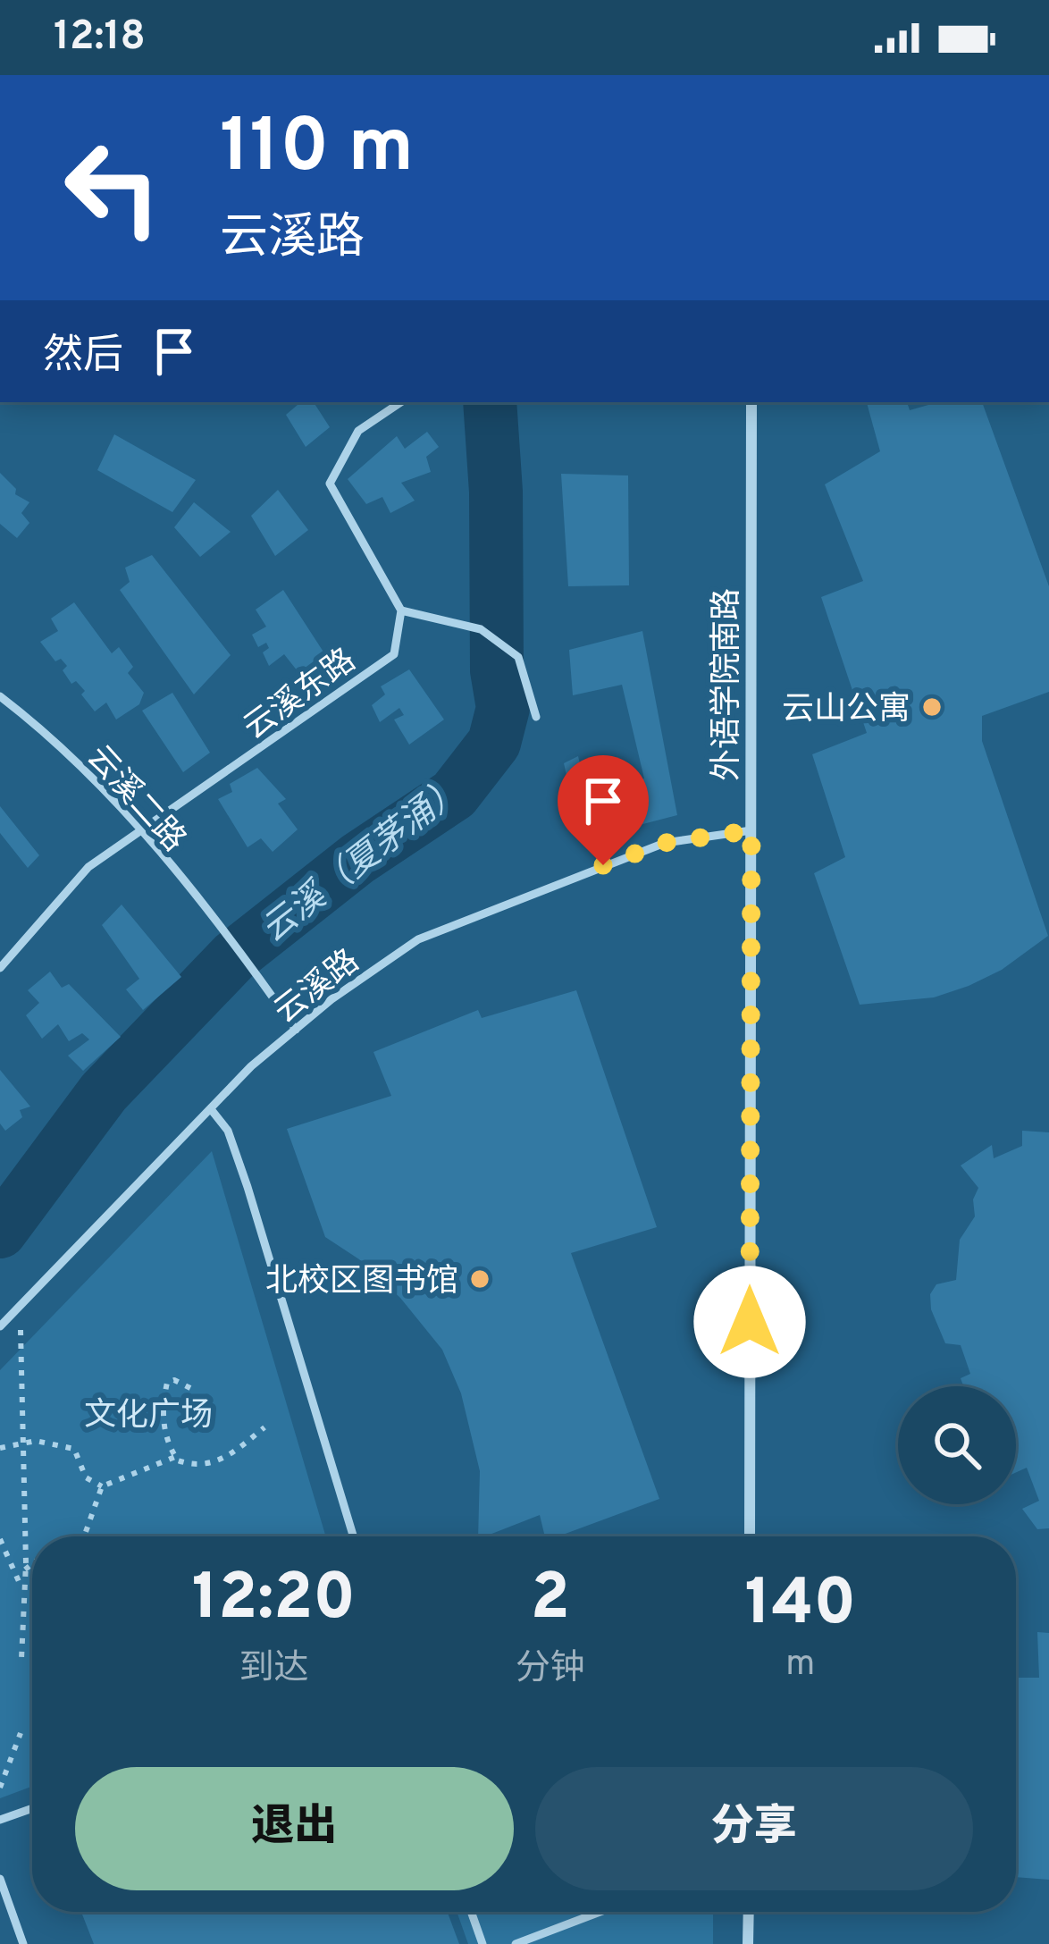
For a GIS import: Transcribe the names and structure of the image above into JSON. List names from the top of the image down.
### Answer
{
  "streets": {
    "street": ["外语学院南路"],
    "lane": ["云溪东路", "云溪二路", "云溪路"]
  },
  "crossings": [
    ["外语学院南路", "云溪路"],
    ["云溪东路", "云溪二路"],
    ["云溪二路", "云溪路"]
  ],
  "water": ["云溪（夏茅涌）"],
  "parks": ["文化广场"],
  "places": ["云山公寓", "北校区图书馆"],
  "page": {
    "status": "12:18",
    "turn": ["110 m", "云溪路"],
    "then": "然后",
    "eta": [
      "12:20",
      "到达",
      "2",
      "分钟",
      "140",
      "m"
    ],
    "buttons": ["退出", "分享"]
  }
}
